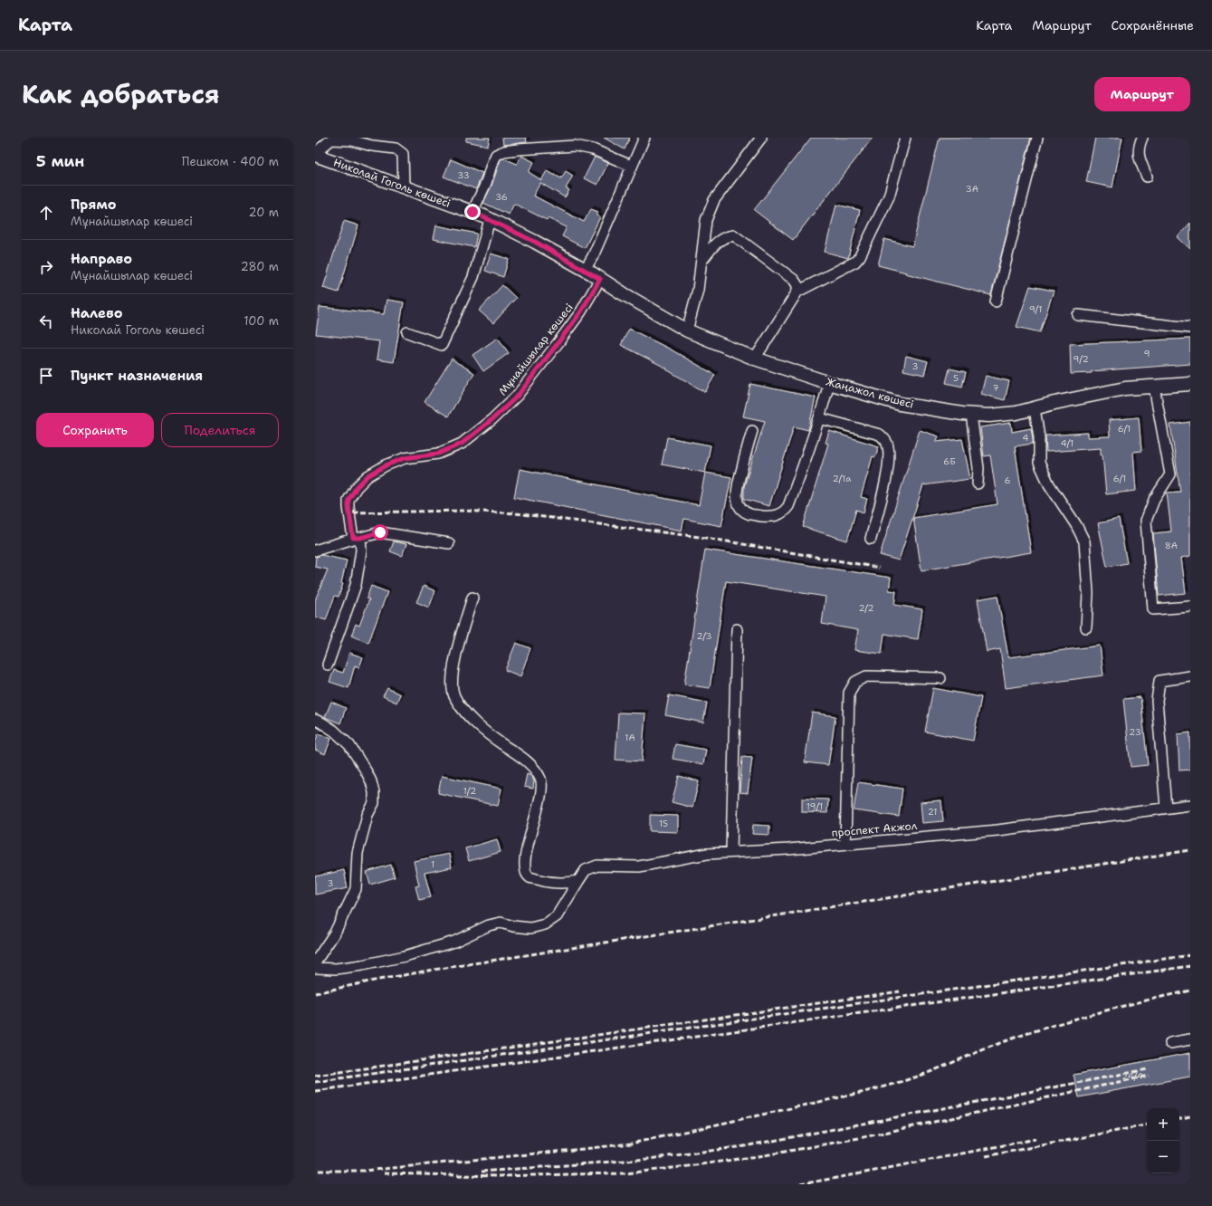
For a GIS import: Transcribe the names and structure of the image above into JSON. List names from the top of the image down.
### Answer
{
  "streets": {
    "main road": ["Николай Гоголь көшесі", "Жаңажол көшесі"],
    "street": ["Мұнайшылар көшесі", "проспект Акжол"]
  },
  "crossings": [
    ["Николай Гоголь көшесі", "Мұнайшылар көшесі"],
    ["Николай Гоголь көшесі", "Жаңажол көшесі"],
    ["Мұнайшылар көшесі", "Жаңажол көшесі"]
  ],
  "house_numbers": [
    "33",
    "3А",
    "36",
    "9/1",
    "9",
    "9/2",
    "3",
    "5",
    "7",
    "6/1",
    "4",
    "4/1",
    "6Б",
    "2/1а",
    "6/1",
    "6",
    "8А",
    "2/2",
    "2/3",
    "23",
    "1А",
    "1/2",
    "19/1",
    "21",
    "15",
    "1",
    "3",
    "24/4"
  ],
  "page": {
    "header": "Карта",
    "nav": ["Карта", "Маршрут", "Сохранённые"],
    "title": "Как добраться",
    "buttons": [
      "Маршрут",
      ["Сохранить", "Поделиться"]
    ],
    "heading": ["5 мин", "Пешком · 400 m"],
    "list": [
      ["Прямо", "Мұнайшылар көшесі", "20 m"],
      ["Направо", "Мұнайшылар көшесі", "280 m"],
      ["Налево", "Николай Гоголь көшесі", "100 m"],
      "Пункт назначения"
    ],
    "map_buttons": ["+", "−"]
  }
}
